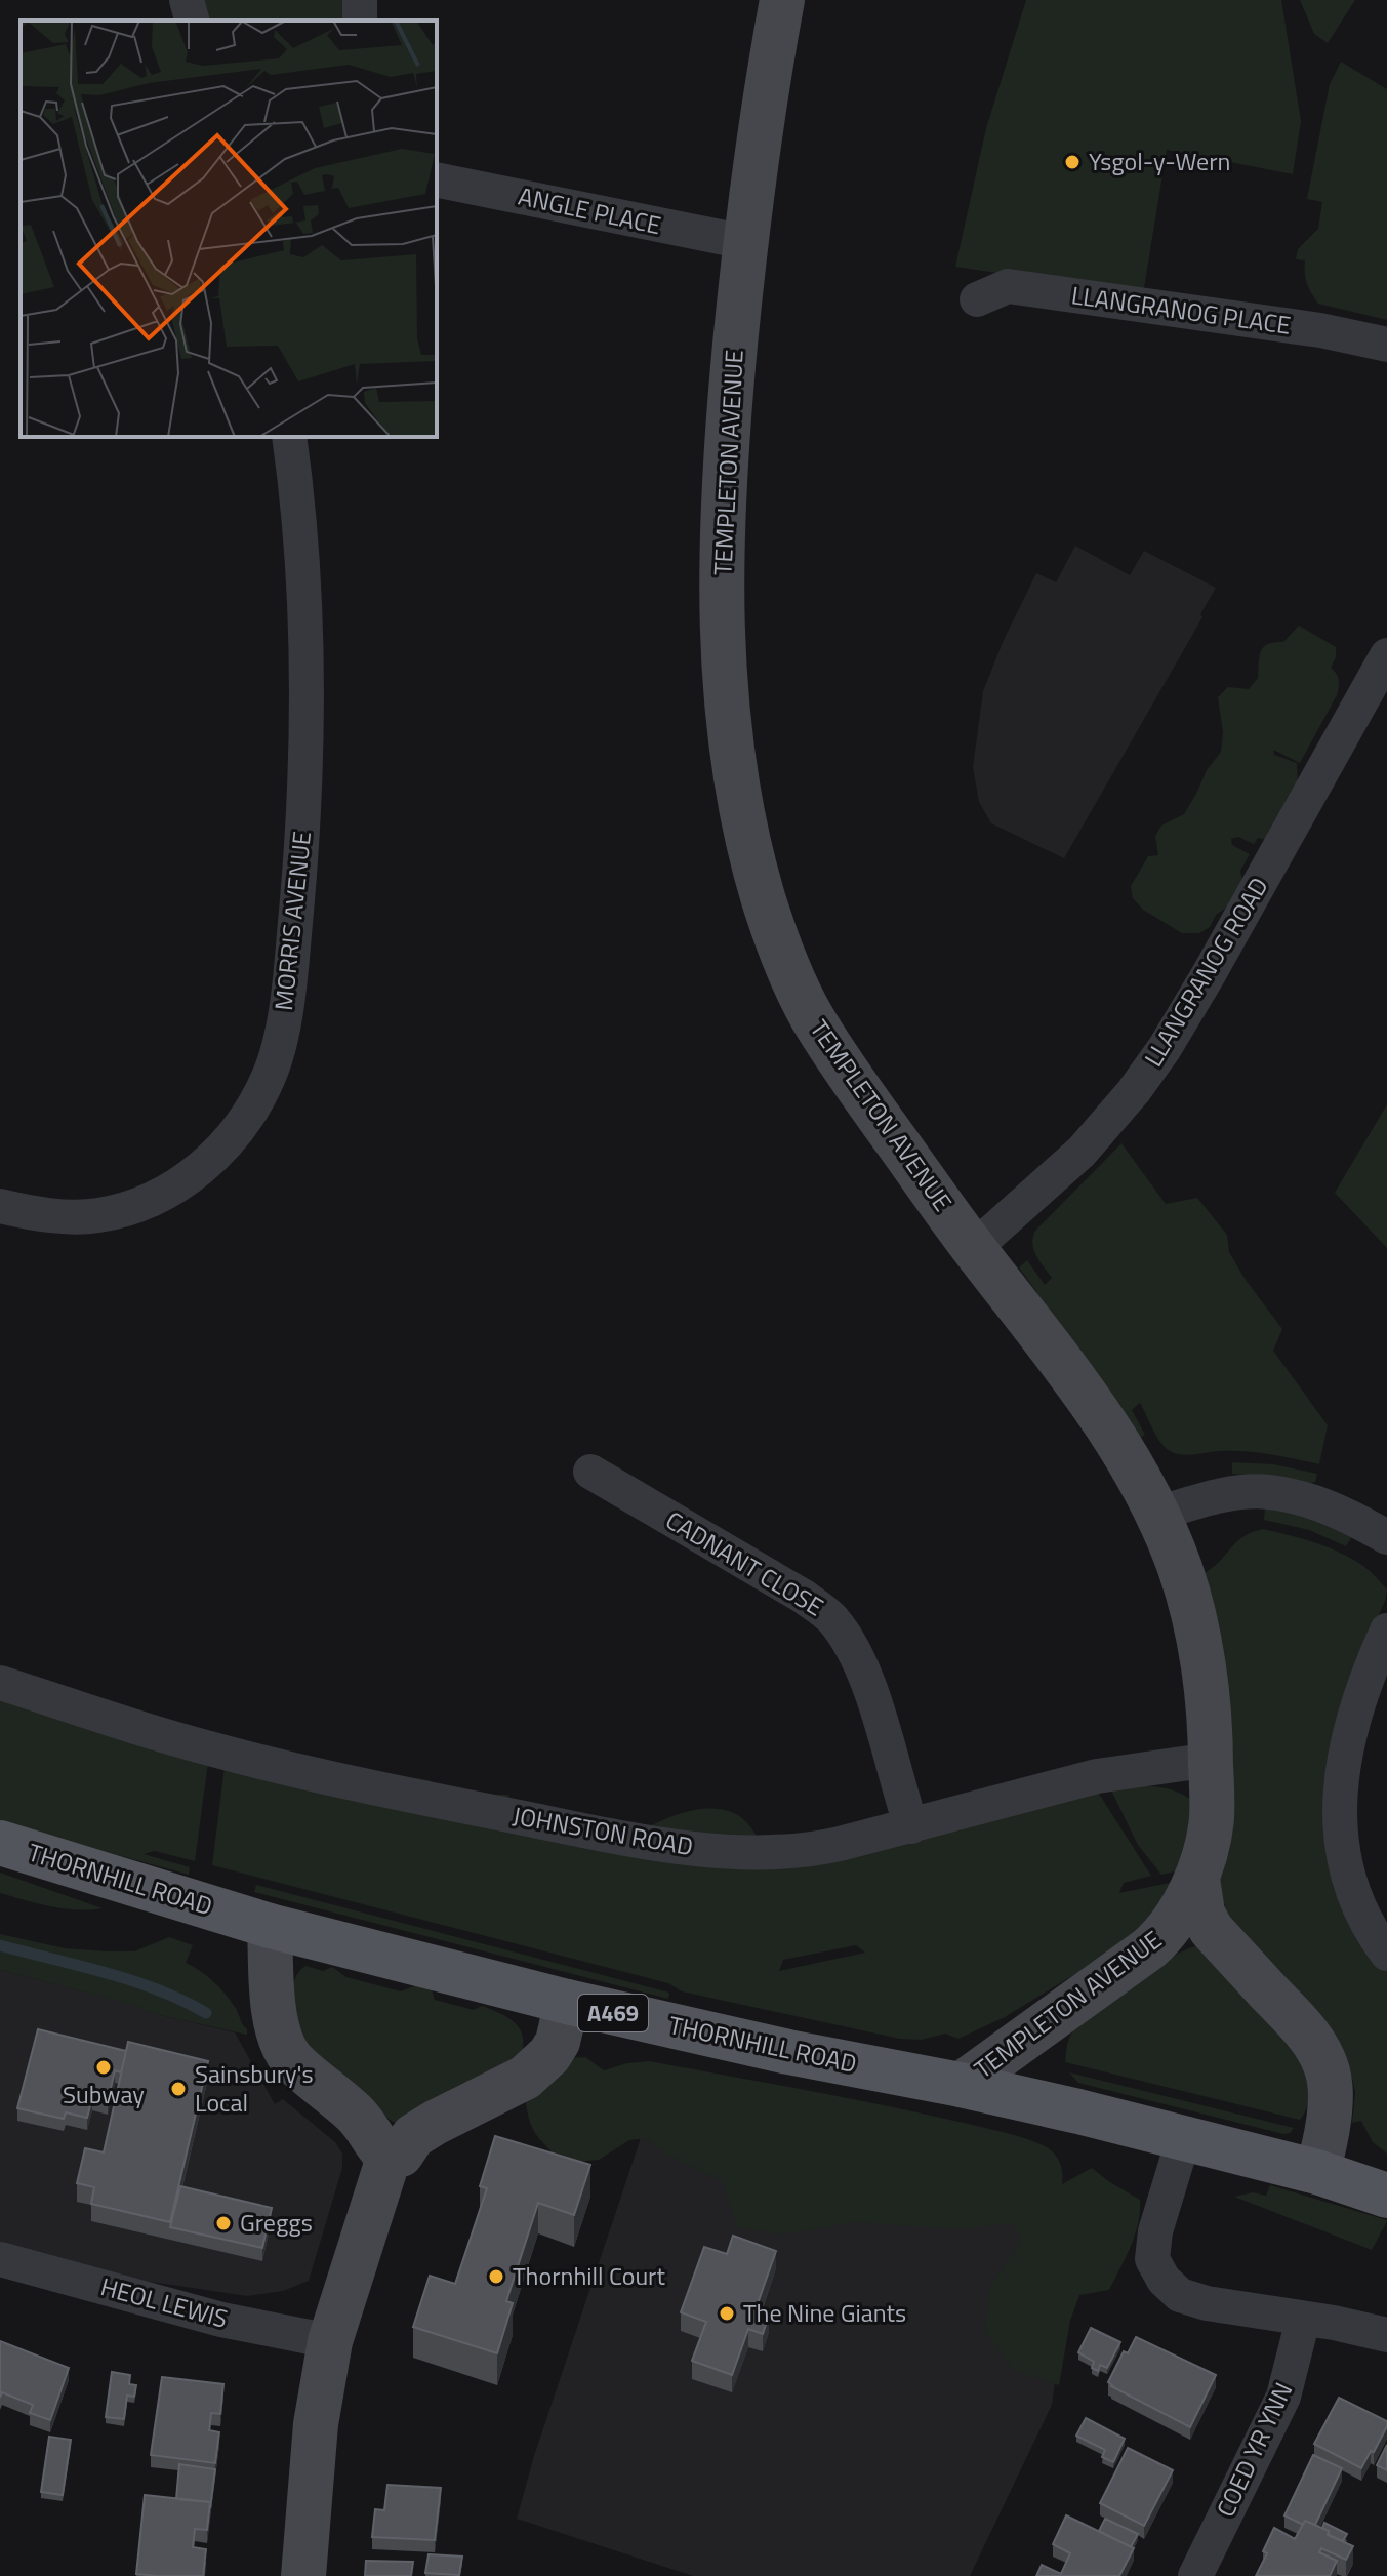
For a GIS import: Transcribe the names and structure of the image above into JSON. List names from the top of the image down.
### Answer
{
  "streets": {
    "main road": ["THORNHILL ROAD", "A469"],
    "street": [
      "ANGLE PLACE",
      "LLANGRANOG PLACE",
      "TEMPLETON AVENUE",
      "MORRIS AVENUE",
      "LLANGRANOG ROAD",
      "CADNANT CLOSE",
      "JOHNSTON ROAD",
      "HEOL LEWIS",
      "COED YR YNN"
    ]
  },
  "crossings": [
    ["ANGLE PLACE", "TEMPLETON AVENUE"],
    ["TEMPLETON AVENUE", "LLANGRANOG ROAD"],
    ["TEMPLETON AVENUE", "JOHNSTON ROAD"],
    ["TEMPLETON AVENUE", "THORNHILL ROAD"],
    ["CADNANT CLOSE", "JOHNSTON ROAD"]
  ],
  "places": [
    "Ysgol-y-Wern",
    "Subway",
    "Sainsbury's Local",
    "Greggs",
    "Thornhill Court",
    "The Nine Giants"
  ]
}
